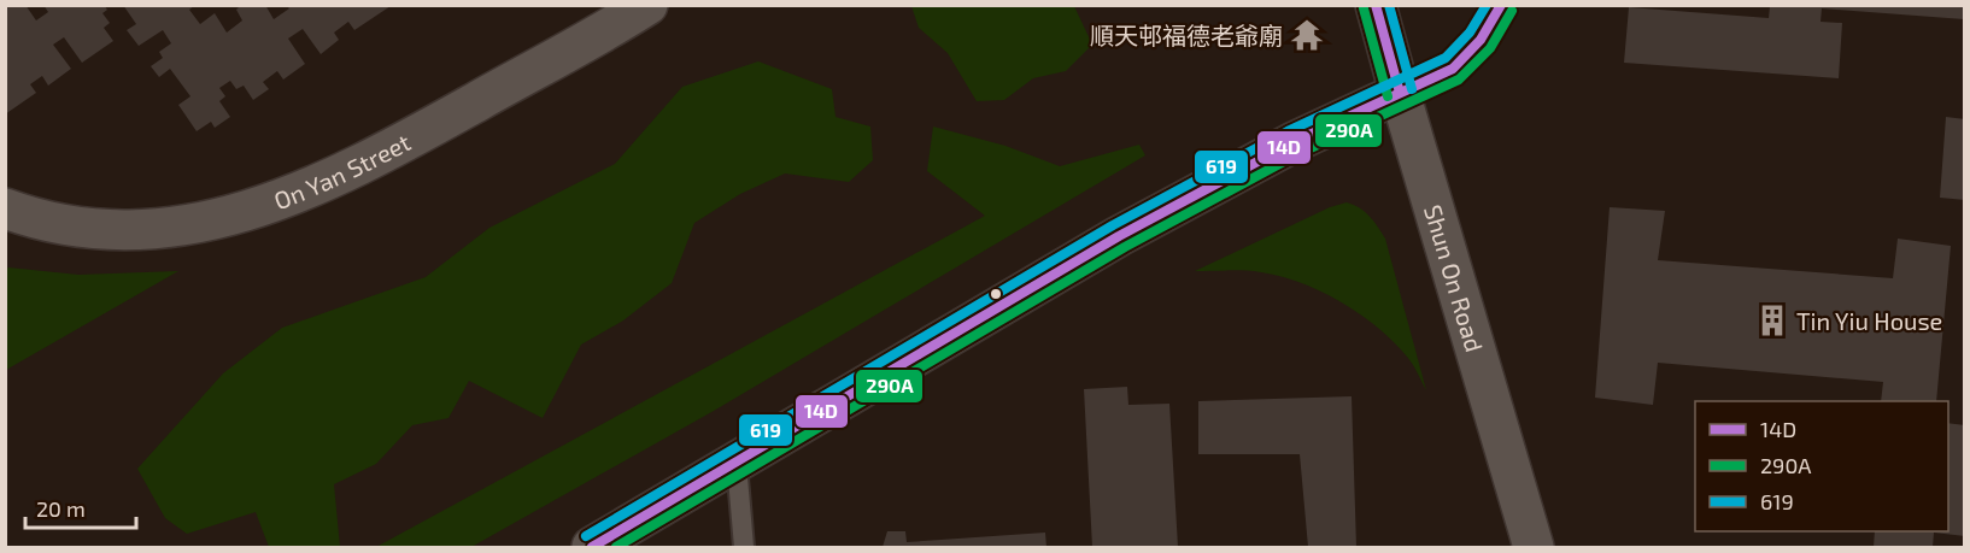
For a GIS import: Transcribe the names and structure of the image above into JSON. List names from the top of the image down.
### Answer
{
  "streets": {
    "street": ["On Yan Street", "Shun On Road"]
  },
  "places": {
    "temple": ["順天邨福德老爺廟"],
    "building": ["Tin Yiu House"]
  },
  "lines": ["transit line 14D", "transit line 619", "transit line 290A"],
  "legend": ["14D", "290A", "619"],
  "scale_bar": "20 m"
}
